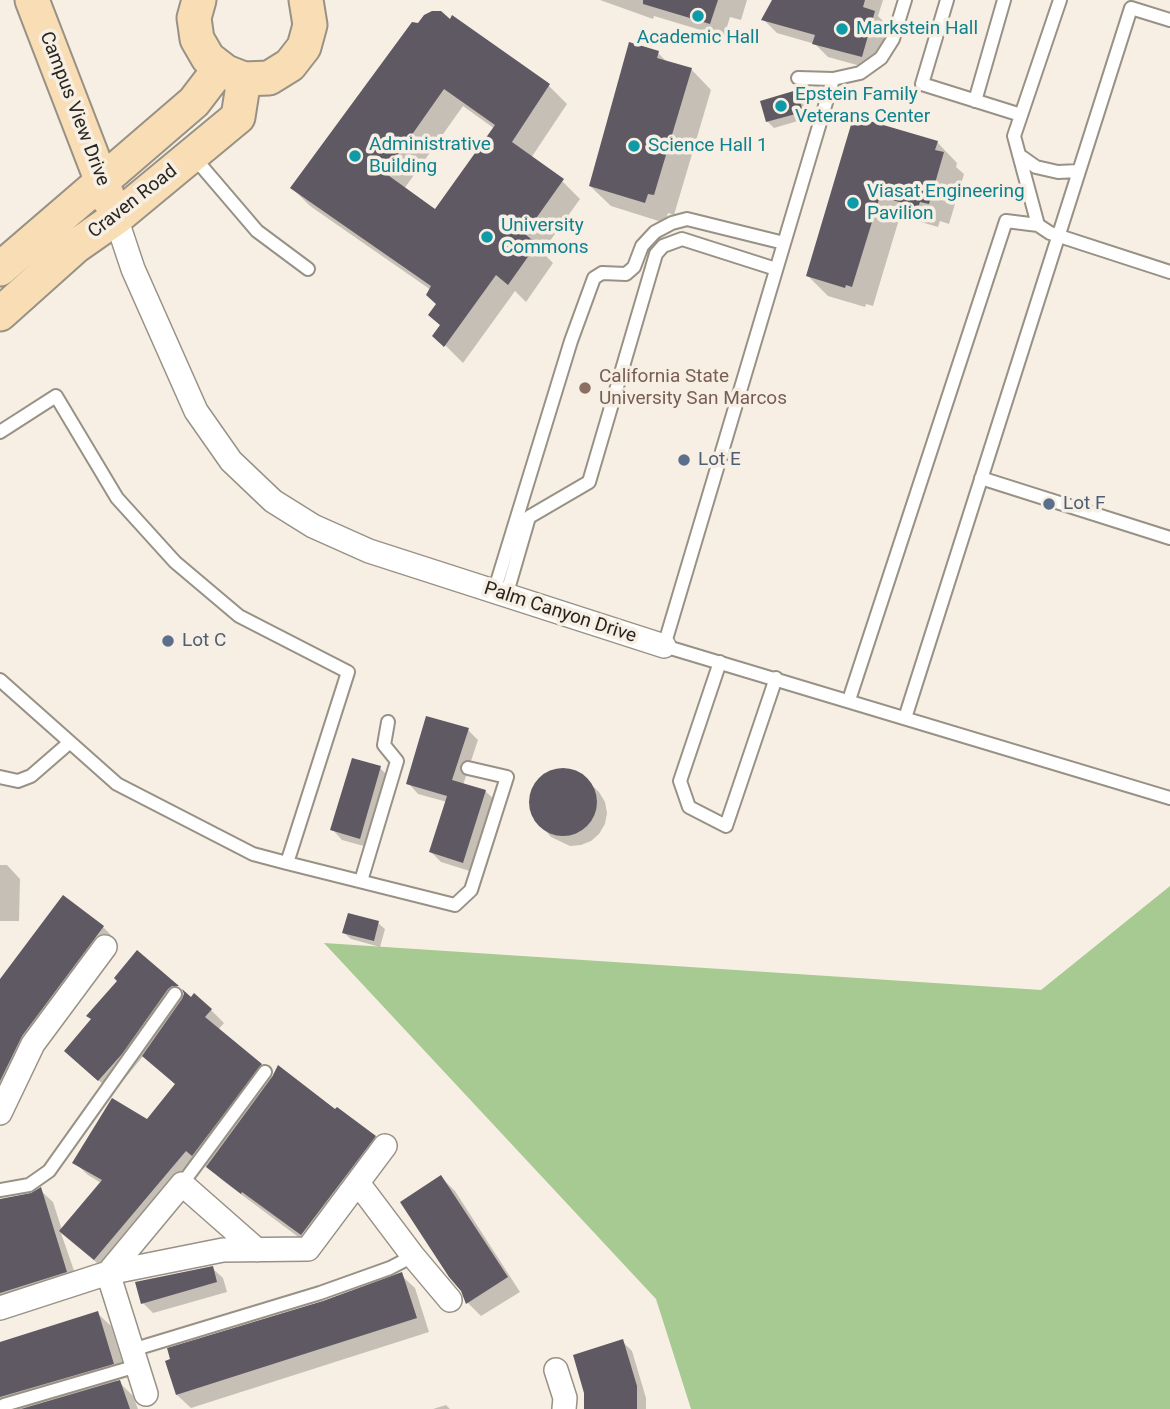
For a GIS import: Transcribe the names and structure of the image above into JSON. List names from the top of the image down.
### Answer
{
  "streets": {
    "main road": ["Campus View Drive", "Craven Road"],
    "street": ["Palm Canyon Drive"]
  },
  "crossings": [
    ["Campus View Drive", "Craven Road"],
    ["Campus View Drive", "Palm Canyon Drive"],
    ["Craven Road", "Palm Canyon Drive"]
  ],
  "places": [
    "Academic Hall",
    "Markstein Hall",
    "Epstein Family Veterans Center",
    "Science Hall 1",
    "Administrative Building",
    "Viasat Engineering Pavilion",
    "University Commons",
    "California State University San Marcos",
    "Lot E",
    "Lot F",
    "Lot C"
  ]
}
